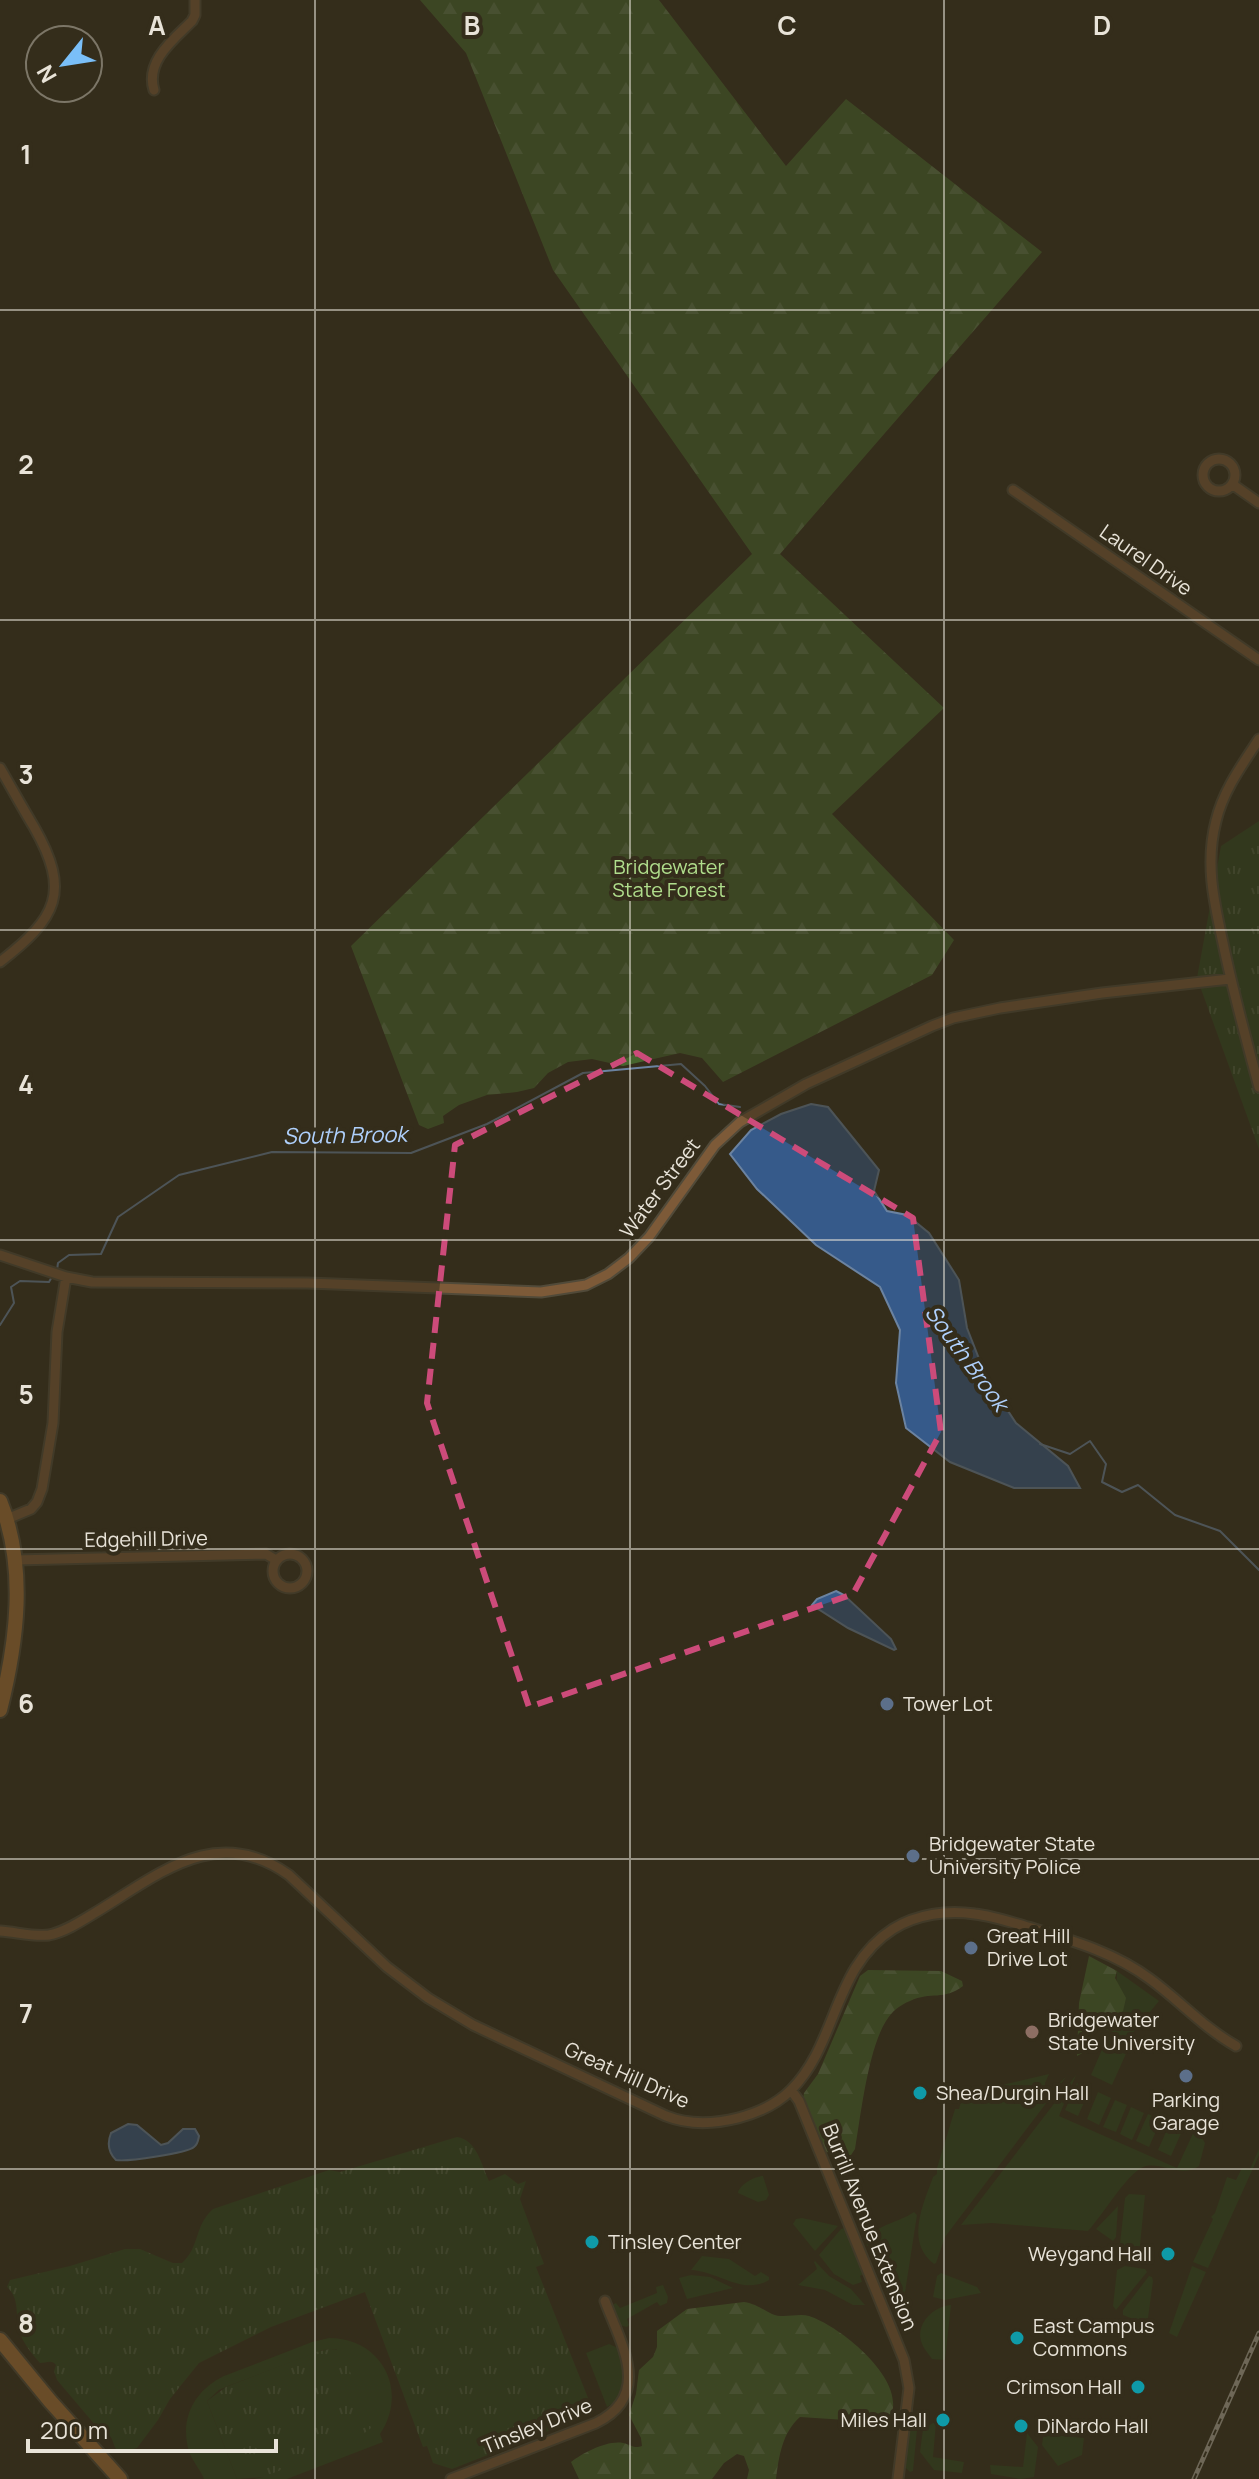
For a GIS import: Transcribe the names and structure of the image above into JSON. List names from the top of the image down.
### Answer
{
  "streets": {
    "street": [
      "Laurel Drive",
      "Water Street",
      "Edgehill Drive",
      "Great Hill Drive",
      "Burrill Avenue Extension",
      "Tinsley Drive"
    ]
  },
  "crossings": [
    ["Great Hill Drive", "Burrill Avenue Extension"]
  ],
  "water": ["South Brook"],
  "parks": ["Bridgewater State Forest"],
  "places": [
    "Tower Lot",
    "Bridgewater State University Police",
    "Great Hill Drive Lot",
    "Bridgewater State University",
    "Parking Garage",
    "Shea/Durgin Hall",
    "Tinsley Center",
    "Weygand Hall",
    "East Campus Commons",
    "Crimson Hall",
    "Miles Hall",
    "DiNardo Hall"
  ],
  "scale_bar": "200 m",
  "north": "bottom left",
  "grid": {
    "columns": [
      "A",
      "B",
      "C",
      "D"
    ],
    "rows": [
      "1",
      "2",
      "3",
      "4",
      "5",
      "6",
      "7",
      "8"
    ]
  }
}
